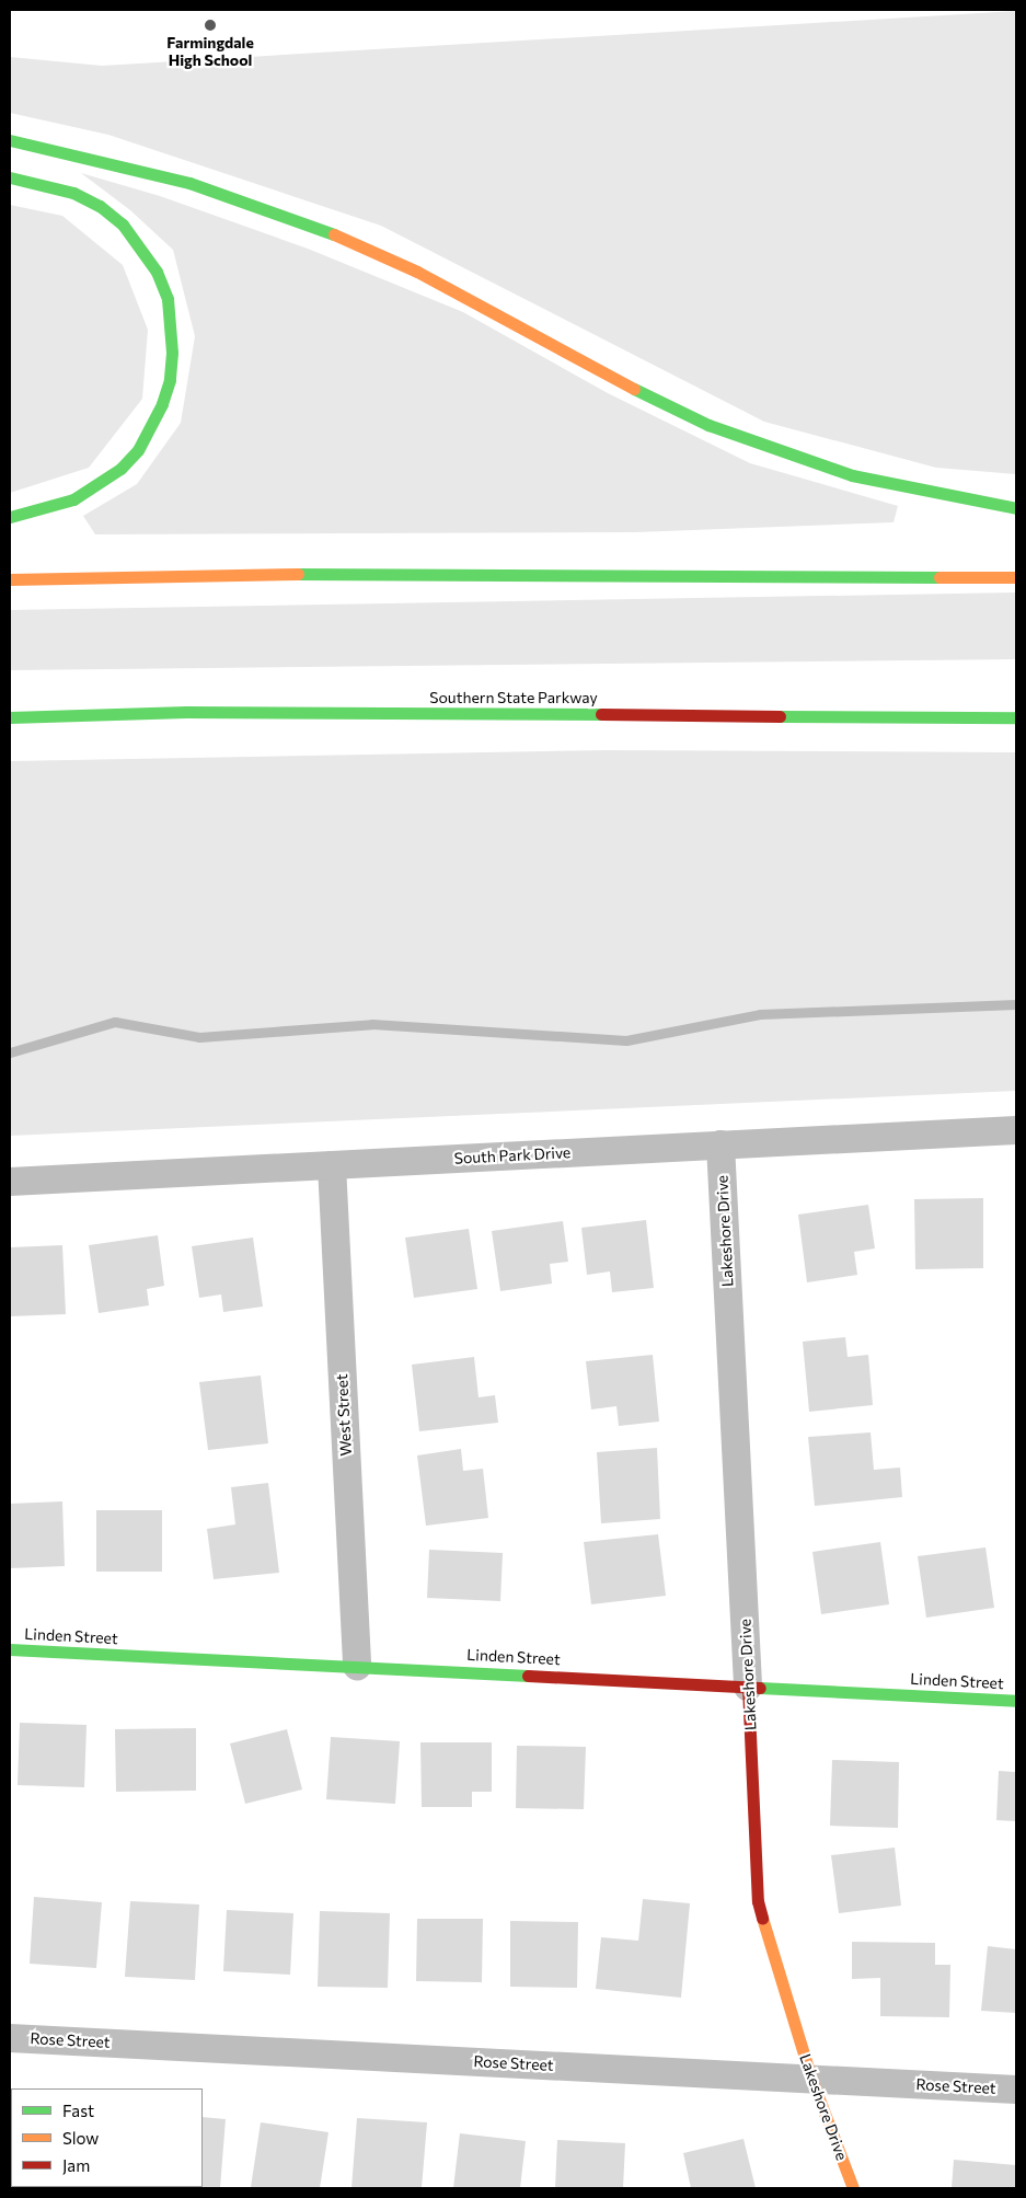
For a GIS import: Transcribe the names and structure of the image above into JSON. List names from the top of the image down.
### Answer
{
  "streets": {
    "main road": ["Southern State Parkway", "Lakeshore Drive", "Linden Street"],
    "street": ["South Park Drive", "West Street", "Rose Street"]
  },
  "crossings": [
    ["South Park Drive", "Lakeshore Drive"],
    ["South Park Drive", "West Street"],
    ["Lakeshore Drive", "Linden Street"],
    ["Lakeshore Drive", "Rose Street"],
    ["West Street", "Linden Street"]
  ],
  "places": ["Farmingdale High School"],
  "legend": ["Fast", "Slow", "Jam"]
}
